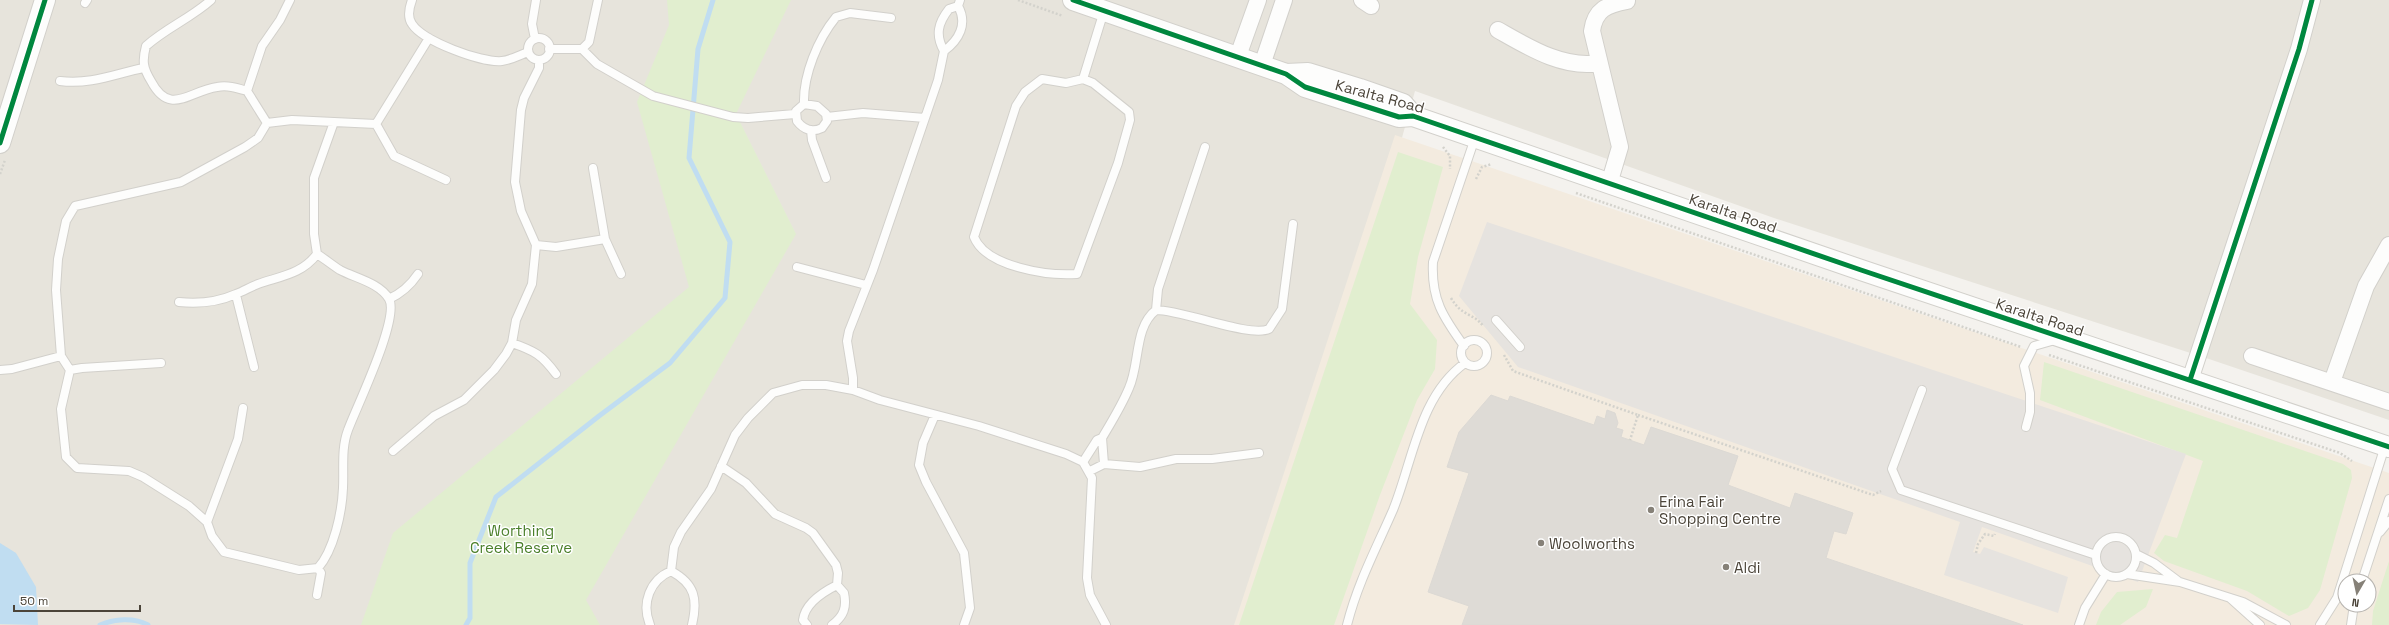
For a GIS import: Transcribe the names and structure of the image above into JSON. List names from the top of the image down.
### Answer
{
  "streets": {
    "street": ["Karalta Road"]
  },
  "parks": ["Worthing Creek Reserve"],
  "places": ["Erina Fair Shopping Centre", "Woolworths", "Aldi"],
  "scale_bar": "50 m",
  "north": "bottom"
}
